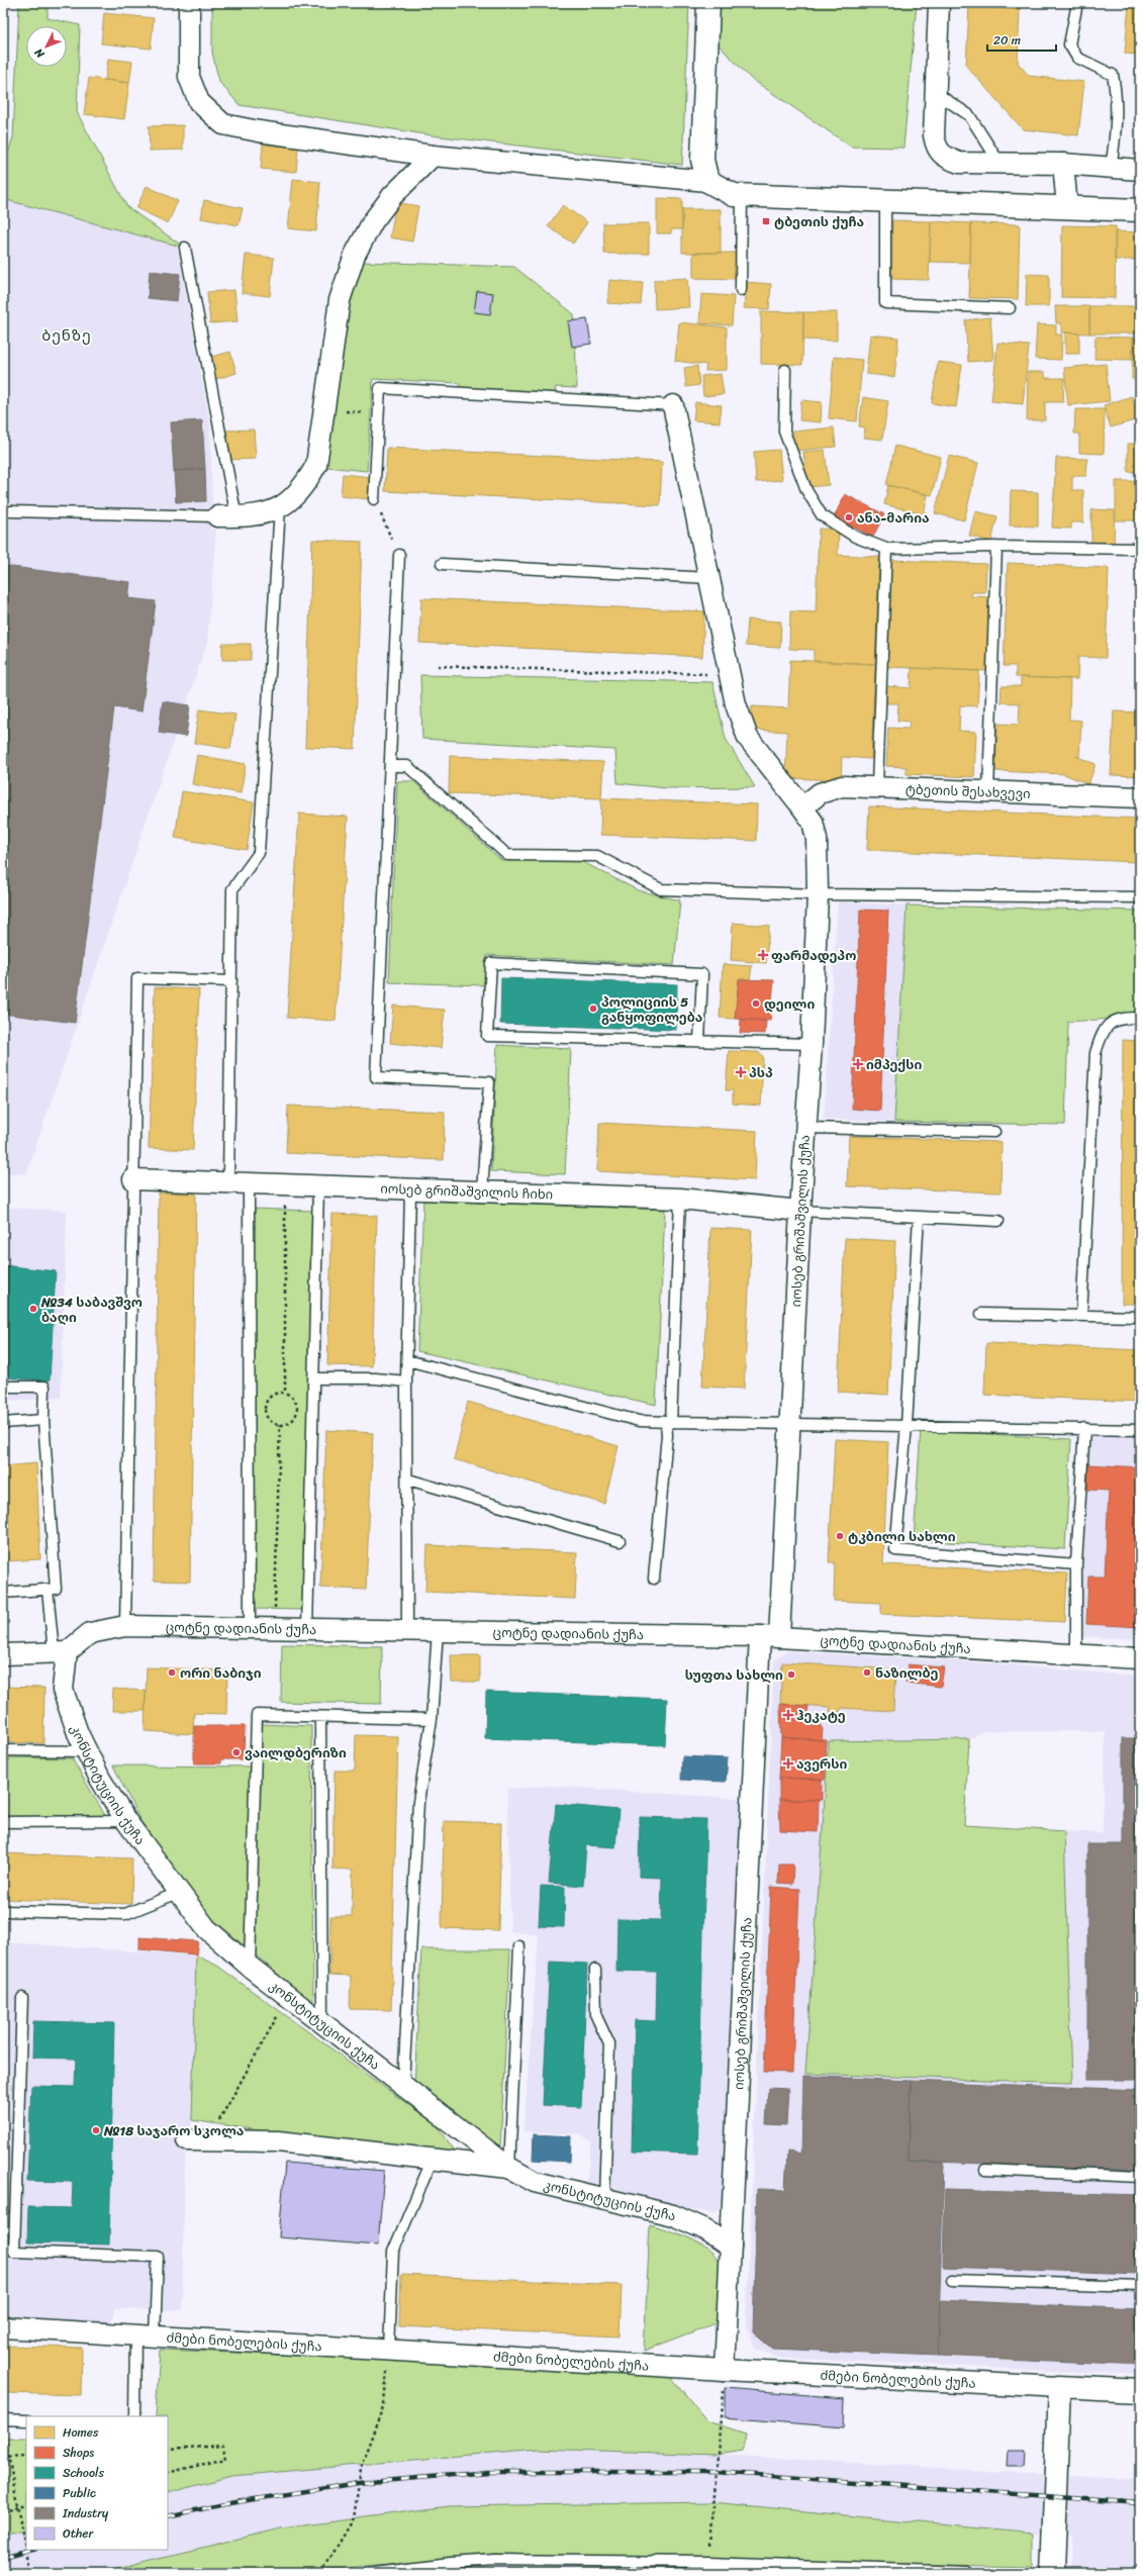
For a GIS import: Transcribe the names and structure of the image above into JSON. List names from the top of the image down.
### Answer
{
  "streets": {
    "street": [
      "ტბეთის შესახვევი",
      "იოსებ გრიშაშვილის ჩიხი",
      "იოსებ გრიშაშვილის ქუჩა",
      "ცოტნე დადიანის ქუჩა",
      "კონსტიტუციის ქუჩა",
      "ძმები ნობელების ქუჩა"
    ]
  },
  "crossings": [
    ["ტბეთის შესახვევი", "იოსებ გრიშაშვილის ქუჩა"],
    ["იოსებ გრიშაშვილის ჩიხი", "იოსებ გრიშაშვილის ქუჩა"],
    ["იოსებ გრიშაშვილის ქუჩა", "ცოტნე დადიანის ქუჩა"],
    ["იოსებ გრიშაშვილის ქუჩა", "კონსტიტუციის ქუჩა"],
    ["იოსებ გრიშაშვილის ქუჩა", "ძმები ნობელების ქუჩა"],
    ["ცოტნე დადიანის ქუჩა", "კონსტიტუციის ქუჩა"]
  ],
  "districts": ["ბენზე"],
  "places": {
    "transit": ["ტბეთის ქუჩა"],
    "other": [
      "ანა-მარია",
      "დეილი",
      "პოლიციის 5 განყოფილება",
      "№34 საბავშვო ბაღი",
      "ტკბილი სახლი",
      "ორი ნაბიჯი",
      "ნაზილბე",
      "სუფთა სახლი",
      "ვაილდბერიზი",
      "№18 საჯარო სკოლა"
    ],
    "health": [
      "ფარმადეპო",
      "იმპექსი",
      "პსპ",
      "ჰეკატე",
      "ავერსი"
    ]
  },
  "legend": [
    "Homes",
    "Shops",
    "Schools",
    "Public",
    "Industry",
    "Other"
  ],
  "scale_bar": "20 m",
  "north": "bottom left"
}
